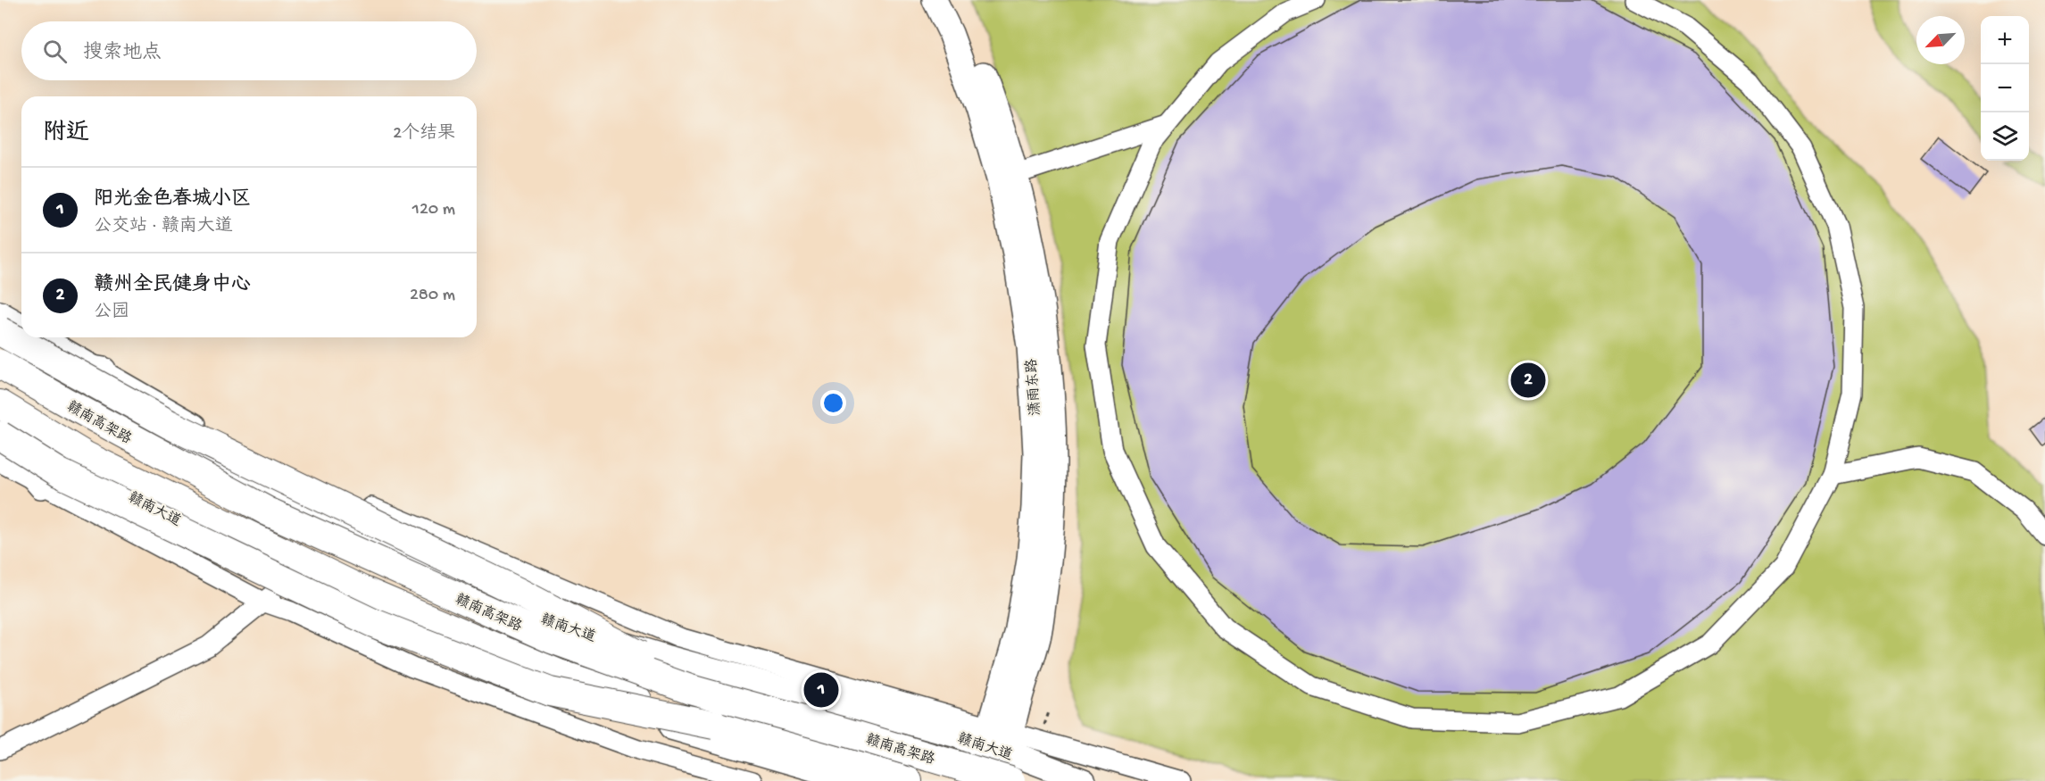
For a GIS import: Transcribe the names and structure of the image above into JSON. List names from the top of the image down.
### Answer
{
  "streets": {
    "highway": ["赣南高架路"],
    "main road": ["潇雨东路", "赣南大道"]
  },
  "crossings": [
    ["潇雨东路", "赣南大道"],
    ["赣南高架路", "赣南大道"]
  ],
  "north": "bottom left",
  "page": {
    "map_buttons": ["+", "−"],
    "search": "搜索地点",
    "heading": ["附近", "2个结果"],
    "list": [
      {
        "mark": "1",
        "name": "阳光金色春城小区",
        "note": "公交站 · 赣南大道",
        "value": "120 m"
      },
      {
        "mark": "2",
        "name": "赣州全民健身中心",
        "note": "公园",
        "value": "280 m"
      }
    ],
    "pins": ["2", "1"]
  }
}
